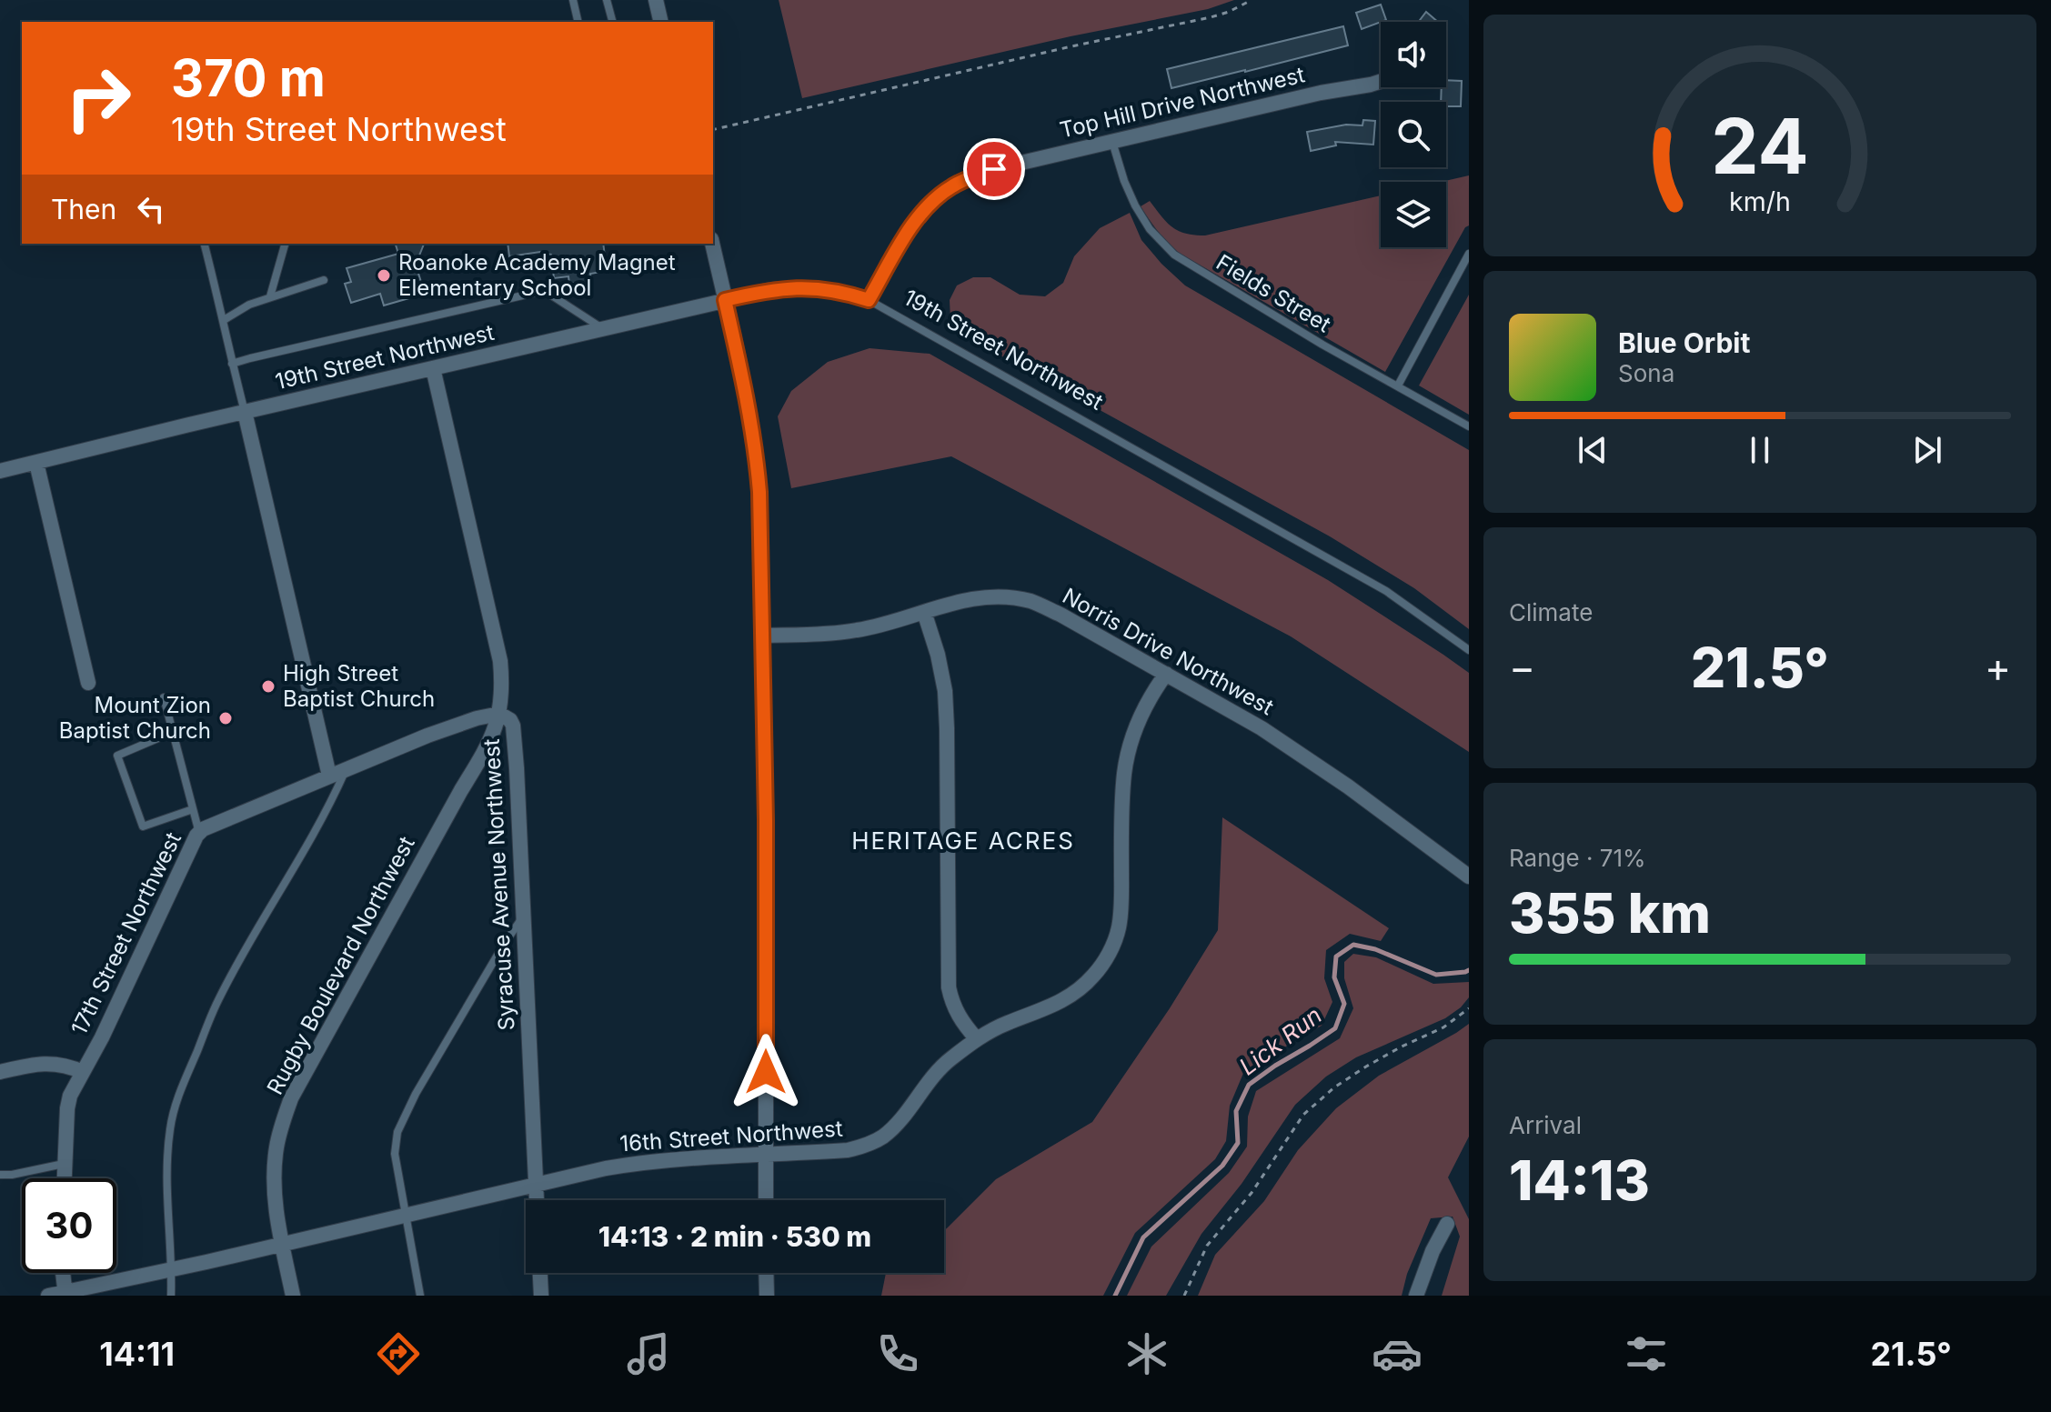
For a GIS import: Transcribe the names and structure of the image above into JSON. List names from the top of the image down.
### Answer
{
  "streets": {
    "street": [
      "Top Hill Drive Northwest",
      "19th Street Northwest",
      "Norris Drive Northwest",
      "Syracuse Avenue Northwest",
      "17th Street Northwest",
      "Rugby Boulevard Northwest",
      "16th Street Northwest"
    ],
    "lane": ["Fields Street"]
  },
  "crossings": [
    ["Top Hill Drive Northwest", "Fields Street"],
    ["Top Hill Drive Northwest", "19th Street Northwest"],
    ["19th Street Northwest", "Syracuse Avenue Northwest"],
    ["Norris Drive Northwest", "16th Street Northwest"],
    ["Syracuse Avenue Northwest", "17th Street Northwest"],
    ["Syracuse Avenue Northwest", "Rugby Boulevard Northwest"],
    ["Syracuse Avenue Northwest", "16th Street Northwest"],
    ["17th Street Northwest", "Rugby Boulevard Northwest"],
    ["Rugby Boulevard Northwest", "16th Street Northwest"]
  ],
  "districts": ["HERITAGE ACRES"],
  "water": ["Lick Run"],
  "places": ["Roanoke Academy Magnet Elementary School", "High Street Baptist Church", "Mount Zion Baptist Church"],
  "page": {
    "turn": ["370 m", "19th Street Northwest"],
    "then": "Then",
    "song": ["Blue Orbit", "Sona"],
    "tile": [
      "Climate",
      ["Range · 71%", "355 km"],
      ["Arrival", "14:13"]
    ],
    "heat": ["−", "21.5°", "+"],
    "limit": "30",
    "trip": "14:13 · 2 min · 530 m",
    "tabs": ["14:11", "21.5°"],
    "gauge": ["24", "km/h"]
  }
}
